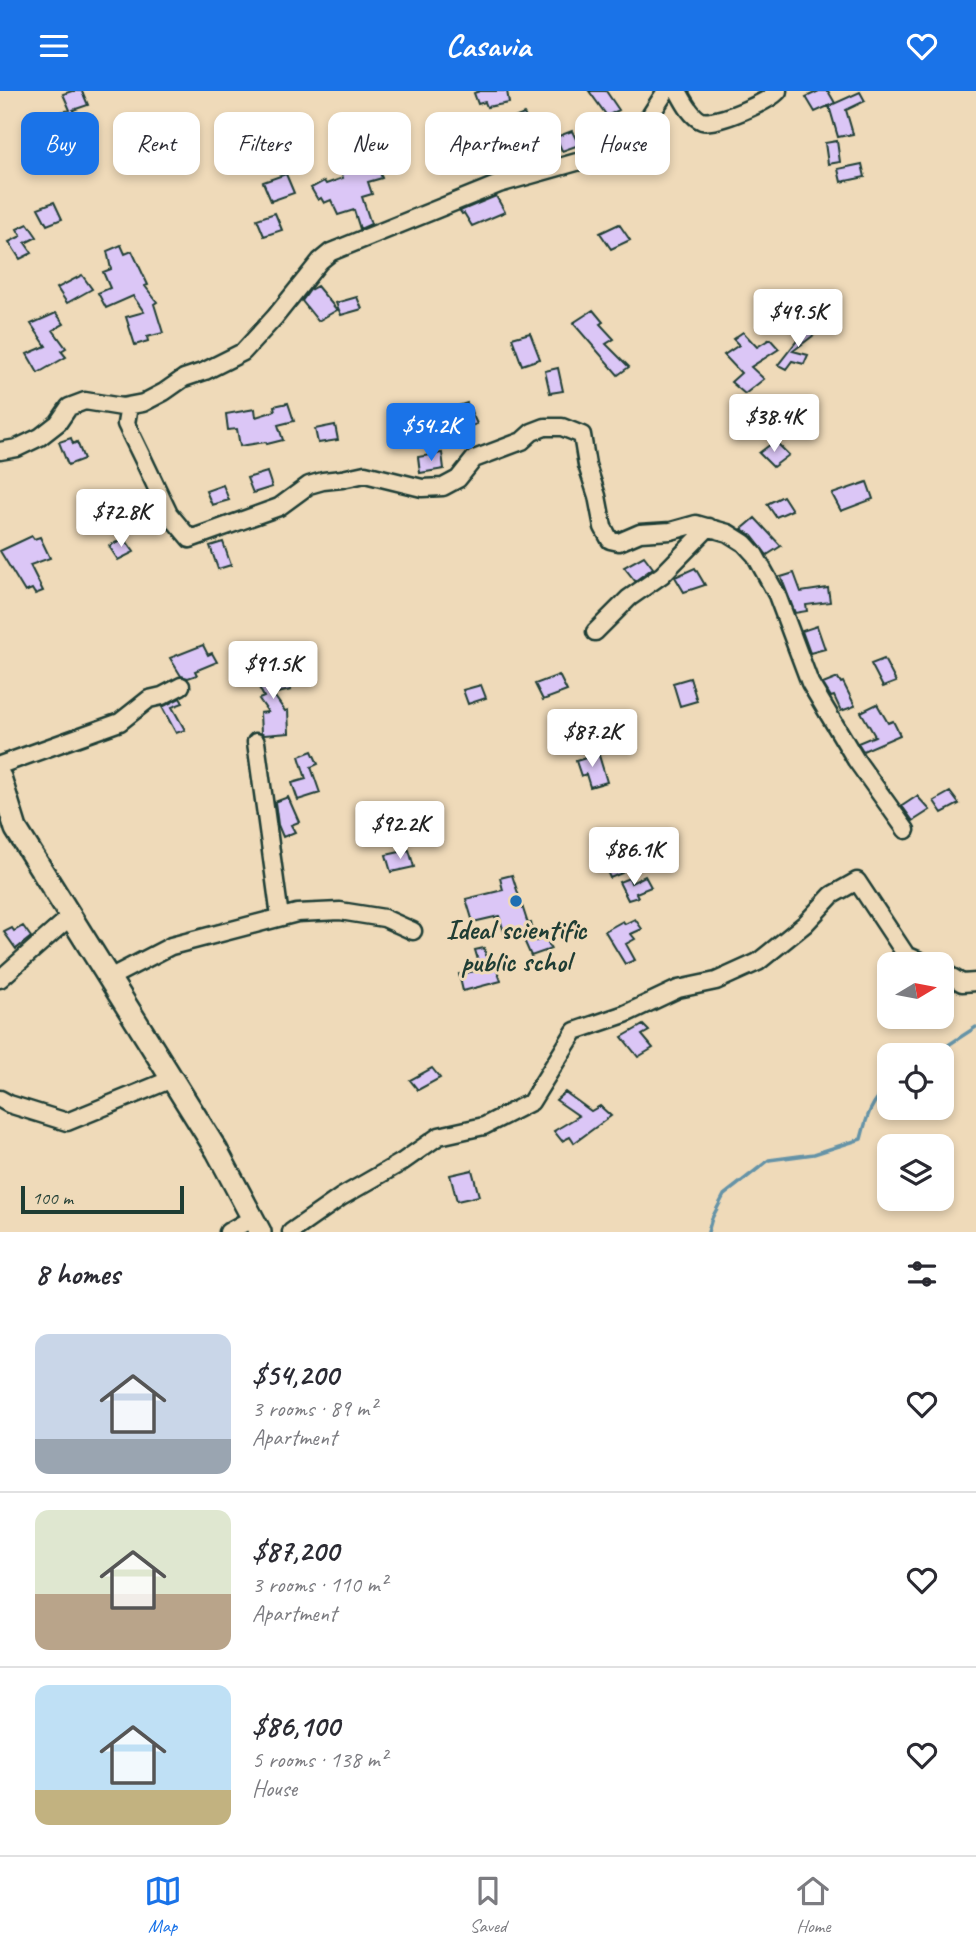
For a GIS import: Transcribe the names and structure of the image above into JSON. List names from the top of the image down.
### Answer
{
  "places": ["Ideal scientific public schol"],
  "scale_bar": "100 m",
  "north": "right",
  "page": {
    "header": "Casavia",
    "chip": [
      "Buy",
      "Rent",
      "Filters",
      "New",
      "Apartment",
      "House"
    ],
    "price": [
      "$49.5K",
      "$38.4K",
      "$54.2K",
      "$72.8K",
      "$91.5K",
      "$87.2K",
      "$92.2K",
      "$86.1K"
    ],
    "scale": "100 m",
    "heading": "8 homes",
    "list": [
      {
        "name": "$54,200",
        "note": "3 rooms · 89 m² · Apartment"
      },
      {
        "name": "$87,200",
        "note": "3 rooms · 110 m² · Apartment"
      },
      {
        "name": "$86,100",
        "note": "5 rooms · 138 m² · House"
      }
    ],
    "tabs": ["Map", "Saved", "Home"]
  }
}
